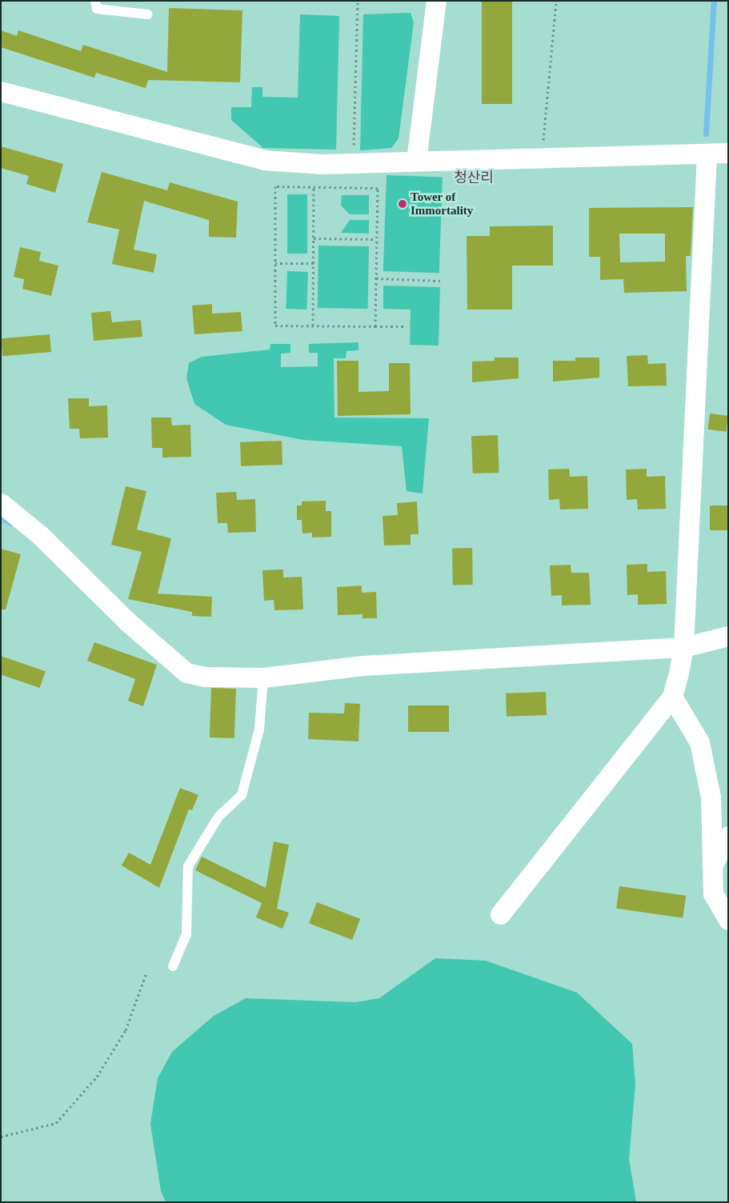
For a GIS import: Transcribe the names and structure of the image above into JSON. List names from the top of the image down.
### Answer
{
  "districts": ["청산리"],
  "places": ["Tower of Immortality"]
}
